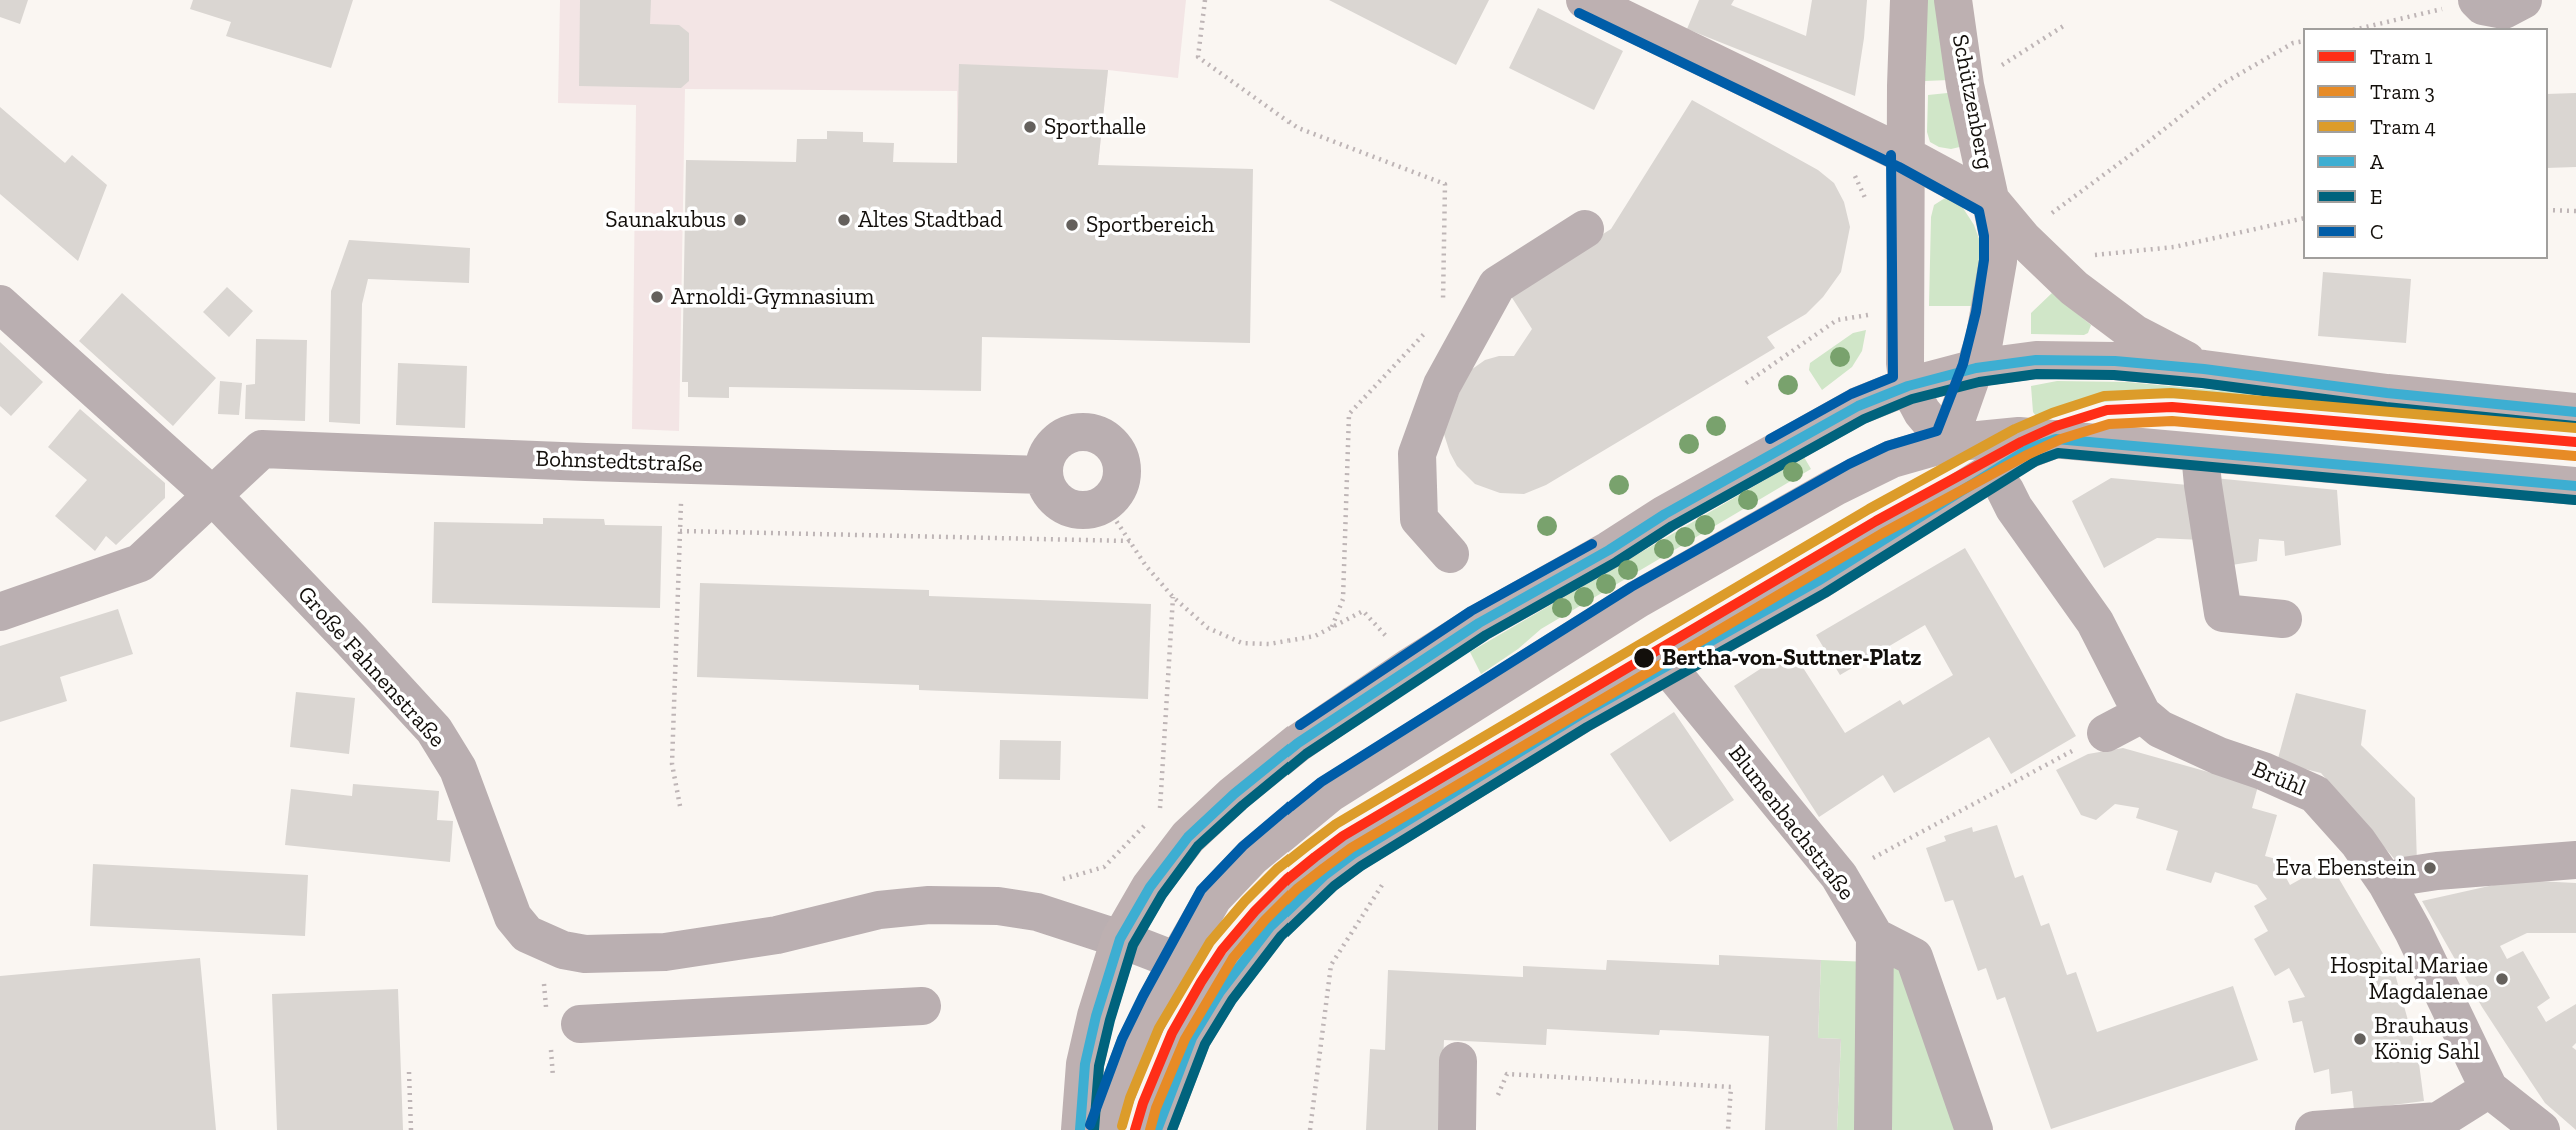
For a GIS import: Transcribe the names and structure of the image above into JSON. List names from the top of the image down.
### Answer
{
  "streets": {
    "main road": ["Schützenberg"],
    "street": [
      "Bohnstedtstraße",
      "Große Fahnenstraße",
      "Brühl",
      "Blumenbachstraße"
    ]
  },
  "crossings": [
    ["Bohnstedtstraße", "Große Fahnenstraße"]
  ],
  "places": [
    "Sporthalle",
    "Saunakubus",
    "Altes Stadtbad",
    "Sportbereich",
    "Arnoldi-Gymnasium",
    "Bertha-von-Suttner-Platz",
    "Eva Ebenstein",
    "Hospital Mariae Magdalenae",
    "Brauhaus König Sahl"
  ],
  "lines": [
    "transit line C",
    "transit line A",
    "transit line E",
    "tram line 4",
    "tram line 1",
    "tram line 3"
  ],
  "legend": [
    "Tram 1",
    "Tram 3",
    "Tram 4",
    "A",
    "E",
    "C"
  ]
}
